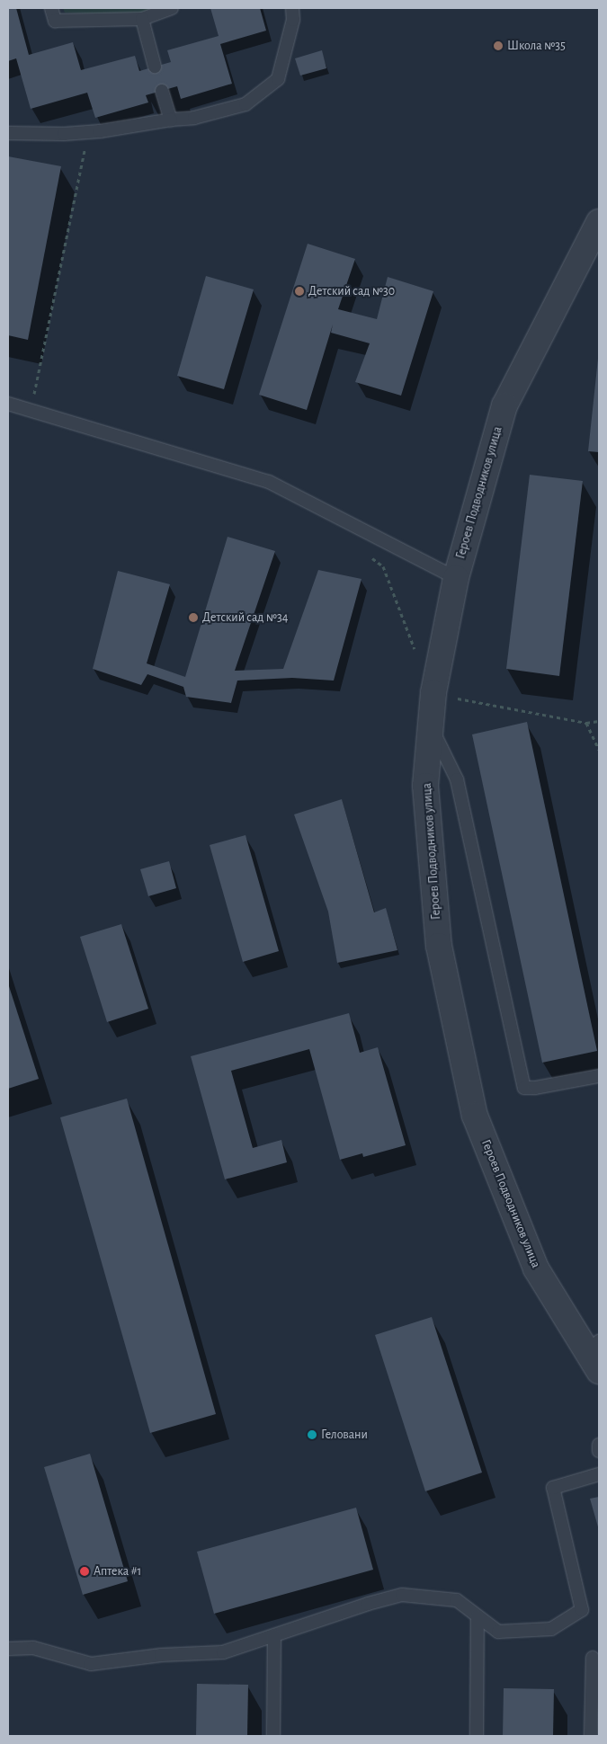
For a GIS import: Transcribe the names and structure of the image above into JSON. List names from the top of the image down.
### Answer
{
  "streets": {
    "street": ["Героев Подводников улица"]
  },
  "places": [
    "Школа №35",
    "Детский сад №30",
    "Детский сад №34",
    "Геловани",
    "Аптека #1"
  ]
}
